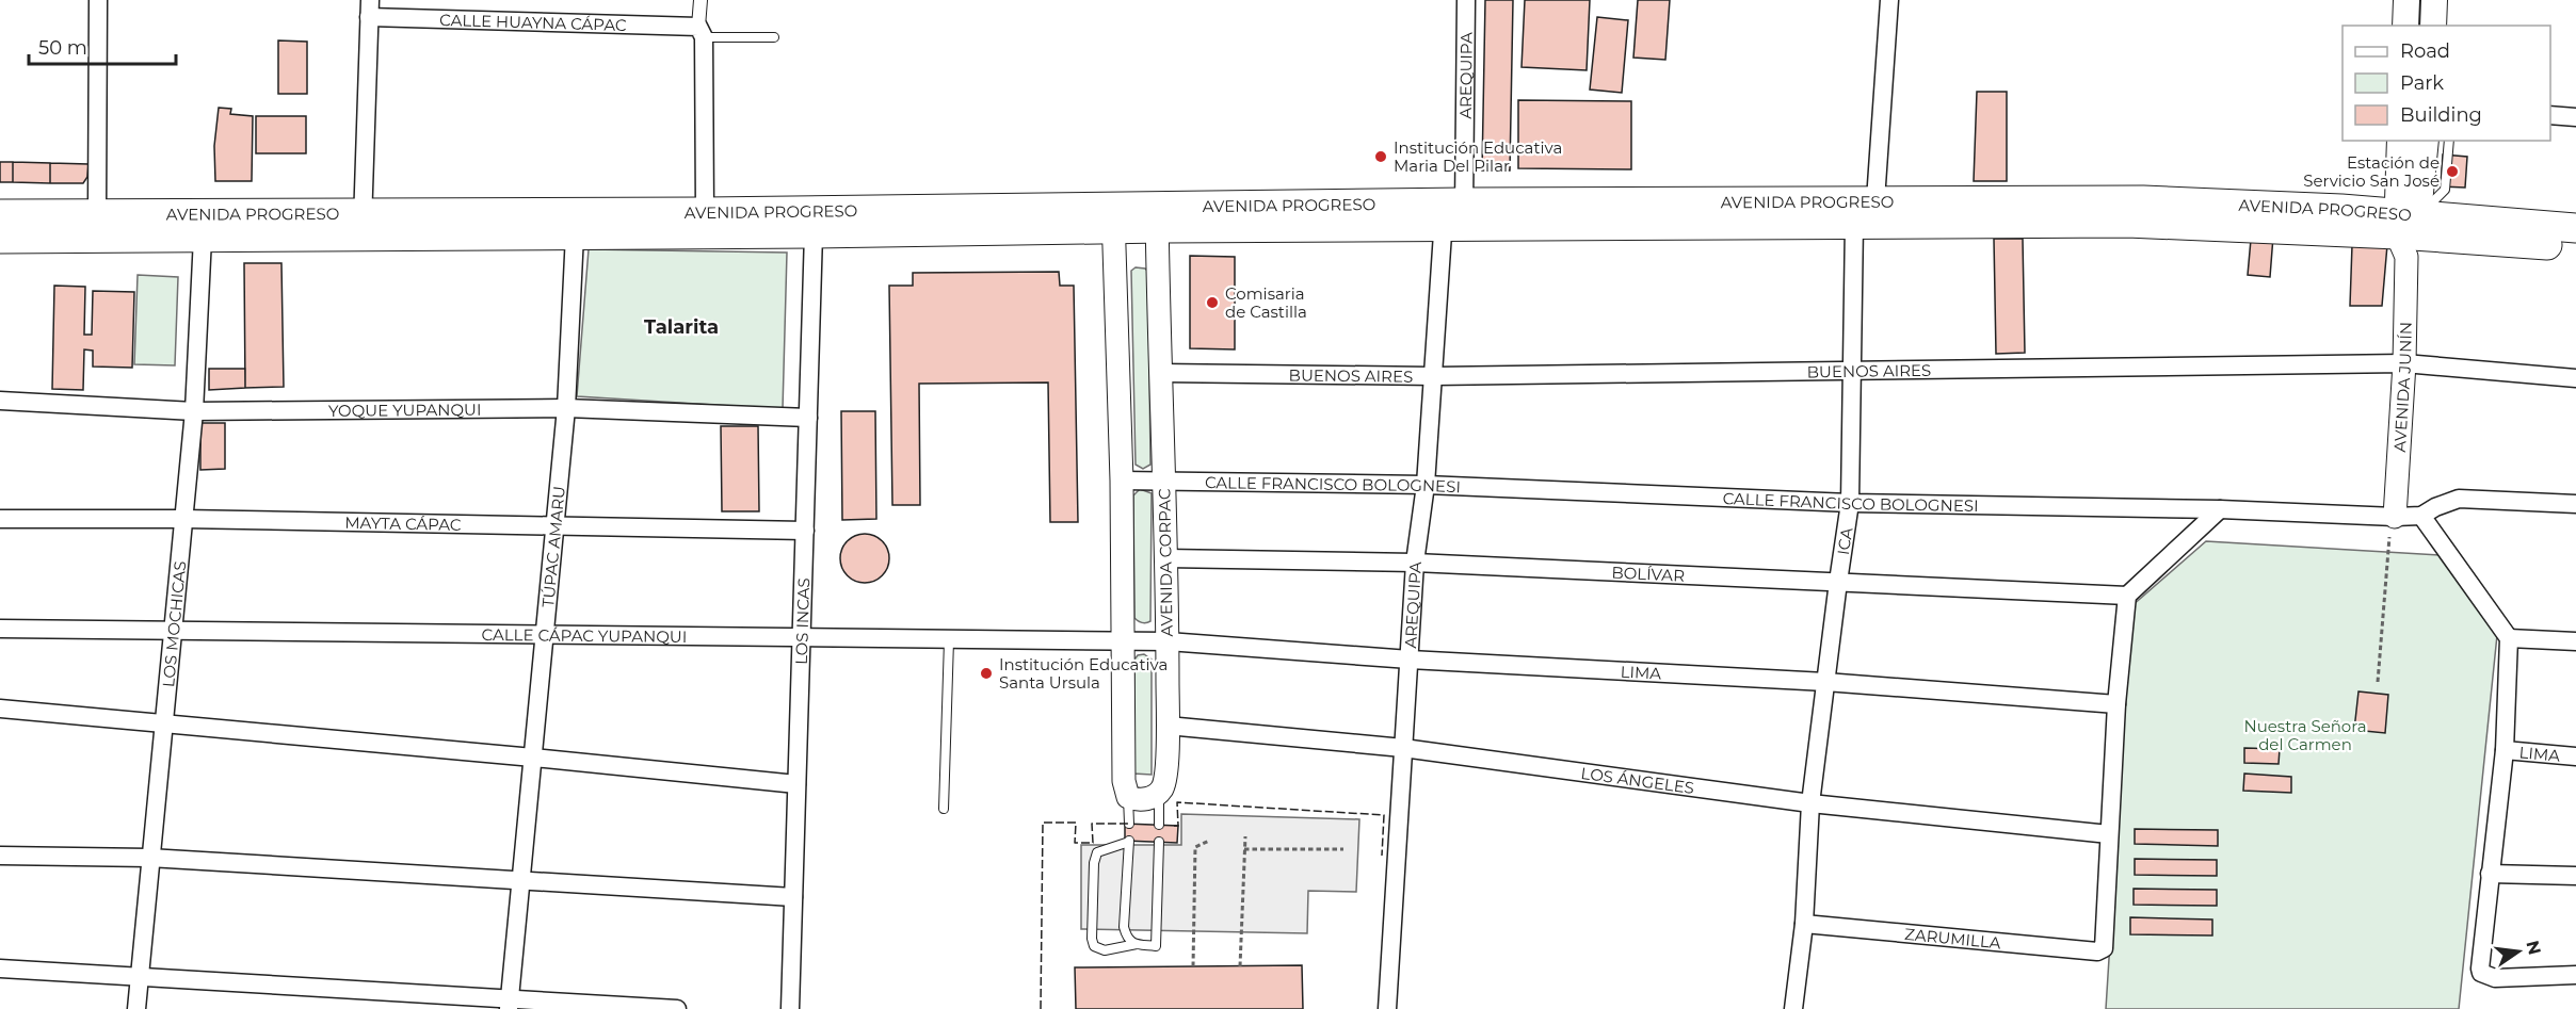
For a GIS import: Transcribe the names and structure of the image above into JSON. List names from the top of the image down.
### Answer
{
  "streets": {
    "main road": ["AVENIDA PROGRESO", "AVENIDA JUNÍN"],
    "street": [
      "CALLE HUAYNA CÁPAC",
      "AREQUIPA",
      "BUENOS AIRES",
      "YOQUE YUPANQUI",
      "CALLE FRANCISCO BOLOGNESI",
      "MAYTA CÁPAC",
      "ICA",
      "TÚPAC AMARU",
      "AVENIDA CORPAC",
      "BOLÍVAR",
      "LOS INCAS",
      "LOS MOCHICAS",
      "CALLE CÁPAC YUPANQUI",
      "LIMA",
      "LOS ÁNGELES",
      "ZARUMILLA"
    ]
  },
  "crossings": [
    ["AREQUIPA", "AVENIDA PROGRESO"],
    ["AREQUIPA", "BUENOS AIRES"],
    ["AREQUIPA", "CALLE FRANCISCO BOLOGNESI"],
    ["AREQUIPA", "BOLÍVAR"],
    ["AREQUIPA", "LIMA"],
    ["AREQUIPA", "LOS ÁNGELES"],
    ["AVENIDA PROGRESO", "AVENIDA JUNÍN"],
    ["AVENIDA PROGRESO", "ICA"],
    ["AVENIDA PROGRESO", "TÚPAC AMARU"],
    ["AVENIDA PROGRESO", "AVENIDA CORPAC"],
    ["AVENIDA PROGRESO", "LOS INCAS"],
    ["AVENIDA PROGRESO", "LOS MOCHICAS"],
    ["BUENOS AIRES", "AVENIDA JUNÍN"],
    ["BUENOS AIRES", "ICA"],
    ["BUENOS AIRES", "AVENIDA CORPAC"],
    ["AVENIDA JUNÍN", "CALLE FRANCISCO BOLOGNESI"],
    ["YOQUE YUPANQUI", "TÚPAC AMARU"],
    ["YOQUE YUPANQUI", "LOS INCAS"],
    ["YOQUE YUPANQUI", "LOS MOCHICAS"],
    ["CALLE FRANCISCO BOLOGNESI", "ICA"],
    ["CALLE FRANCISCO BOLOGNESI", "AVENIDA CORPAC"],
    ["MAYTA CÁPAC", "TÚPAC AMARU"],
    ["MAYTA CÁPAC", "LOS INCAS"],
    ["MAYTA CÁPAC", "LOS MOCHICAS"],
    ["ICA", "BOLÍVAR"],
    ["ICA", "LIMA"],
    ["ICA", "LOS ÁNGELES"],
    ["ICA", "ZARUMILLA"],
    ["TÚPAC AMARU", "CALLE CÁPAC YUPANQUI"],
    ["AVENIDA CORPAC", "BOLÍVAR"],
    ["AVENIDA CORPAC", "CALLE CÁPAC YUPANQUI"],
    ["AVENIDA CORPAC", "LIMA"],
    ["AVENIDA CORPAC", "LOS ÁNGELES"],
    ["LOS INCAS", "CALLE CÁPAC YUPANQUI"],
    ["LOS MOCHICAS", "CALLE CÁPAC YUPANQUI"],
    ["CALLE CÁPAC YUPANQUI", "LIMA"],
    ["LOS ÁNGELES", "ZARUMILLA"]
  ],
  "districts": ["Talarita"],
  "parks": ["Nuestra Señora del Carmen"],
  "places": [
    "Institución Educativa Maria Del Pilar",
    "Estación de Servicio San José",
    "Comisaria de Castilla",
    "Institución Educativa Santa Ursula"
  ],
  "legend": ["Road", "Park", "Building"],
  "scale_bar": "50 m",
  "north": "right"
}
